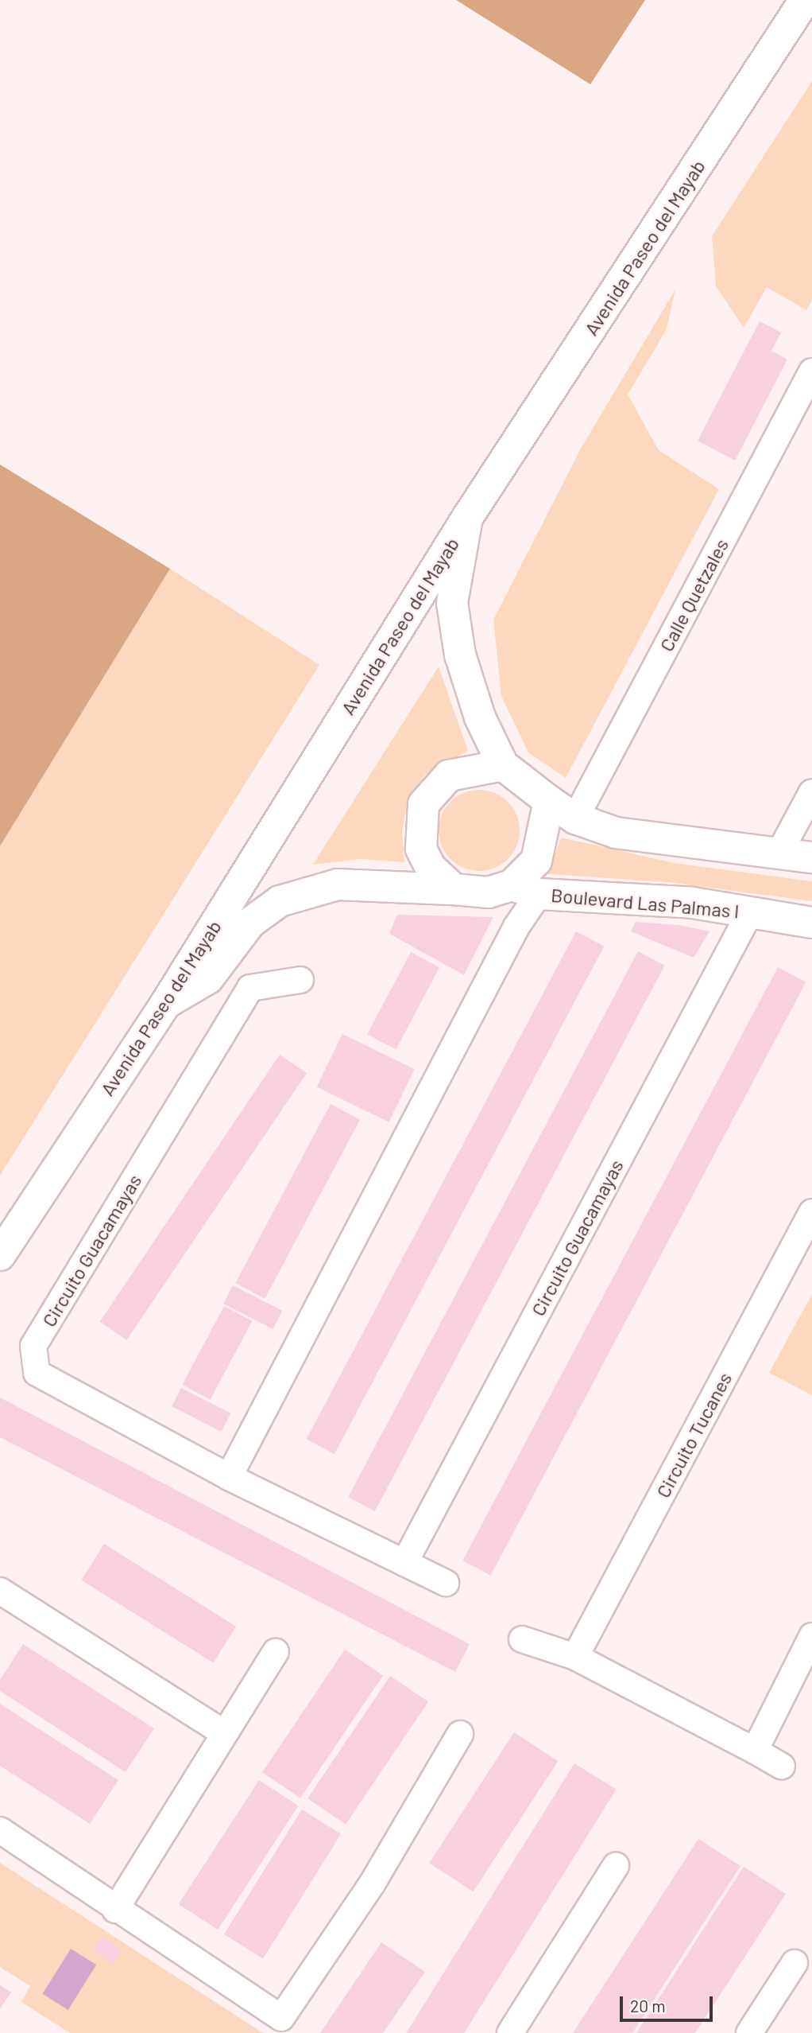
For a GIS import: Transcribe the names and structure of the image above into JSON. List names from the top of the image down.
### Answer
{
  "streets": {
    "street": [
      "Avenida Paseo del Mayab",
      "Calle Quetzales",
      "Boulevard Las Palmas I",
      "Circuito Guacamayas",
      "Circuito Tucanes"
    ]
  },
  "crossings": [
    ["Boulevard Las Palmas I", "Circuito Guacamayas"]
  ],
  "scale_bar": "20 m"
}
